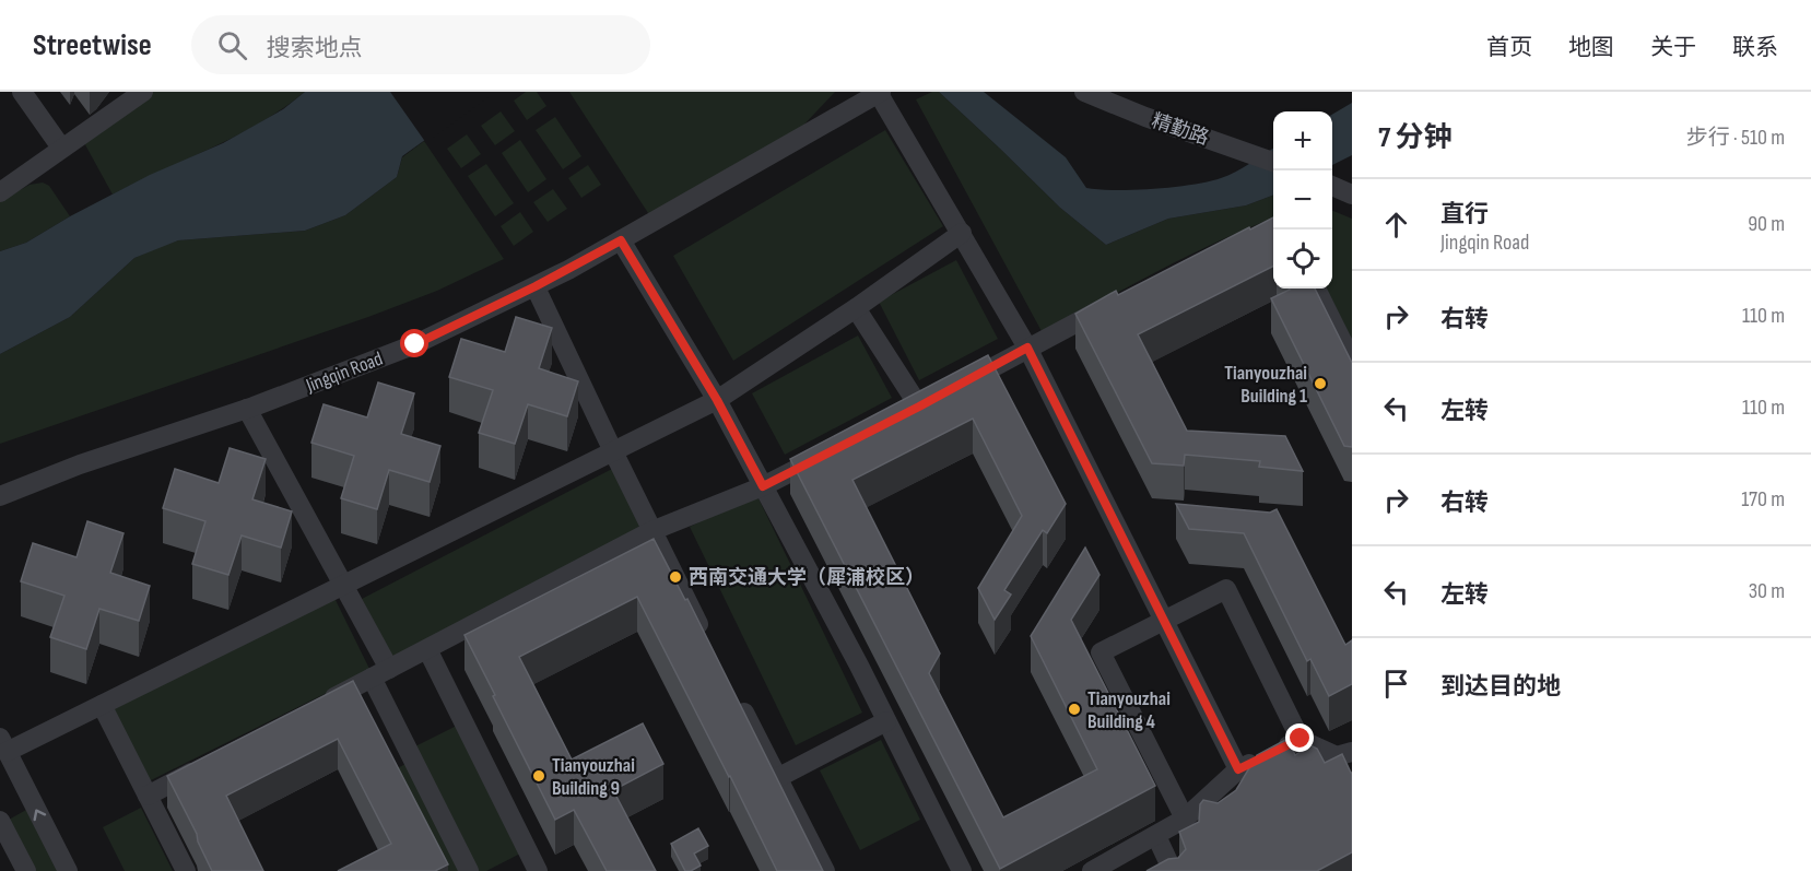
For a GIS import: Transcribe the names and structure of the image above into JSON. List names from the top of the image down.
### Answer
{
  "streets": {
    "street": ["精勤路", "Jingqin Road"]
  },
  "places": [
    "Tianyouzhai Building 1",
    "西南交通大学（犀浦校区）",
    "Tianyouzhai Building 4",
    "Tianyouzhai Building 9"
  ],
  "page": {
    "header": "Streetwise",
    "search": "搜索地点",
    "nav": [
      "首页",
      "地图",
      "关于",
      "联系"
    ],
    "heading": ["7 分钟", "步行 · 510 m"],
    "map_buttons": ["+", "−"],
    "list": [
      ["直行", "Jingqin Road", "90 m"],
      ["右转", "110 m"],
      ["左转", "110 m"],
      ["右转", "170 m"],
      ["左转", "30 m"],
      "到达目的地"
    ]
  }
}
